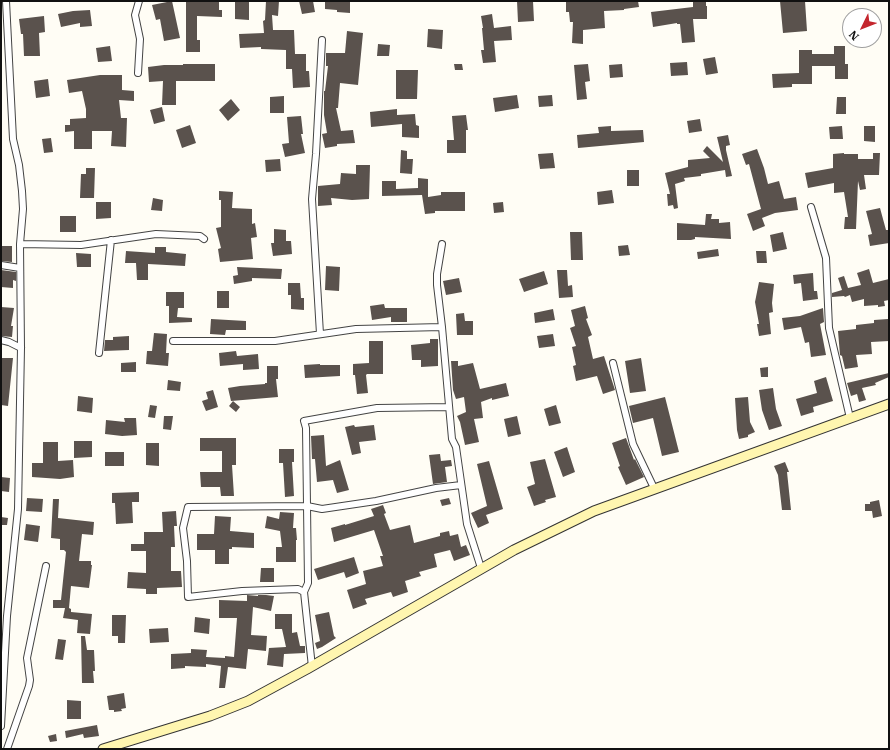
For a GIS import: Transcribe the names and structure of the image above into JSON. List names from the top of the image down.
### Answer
{
  "north": "bottom left"
}
